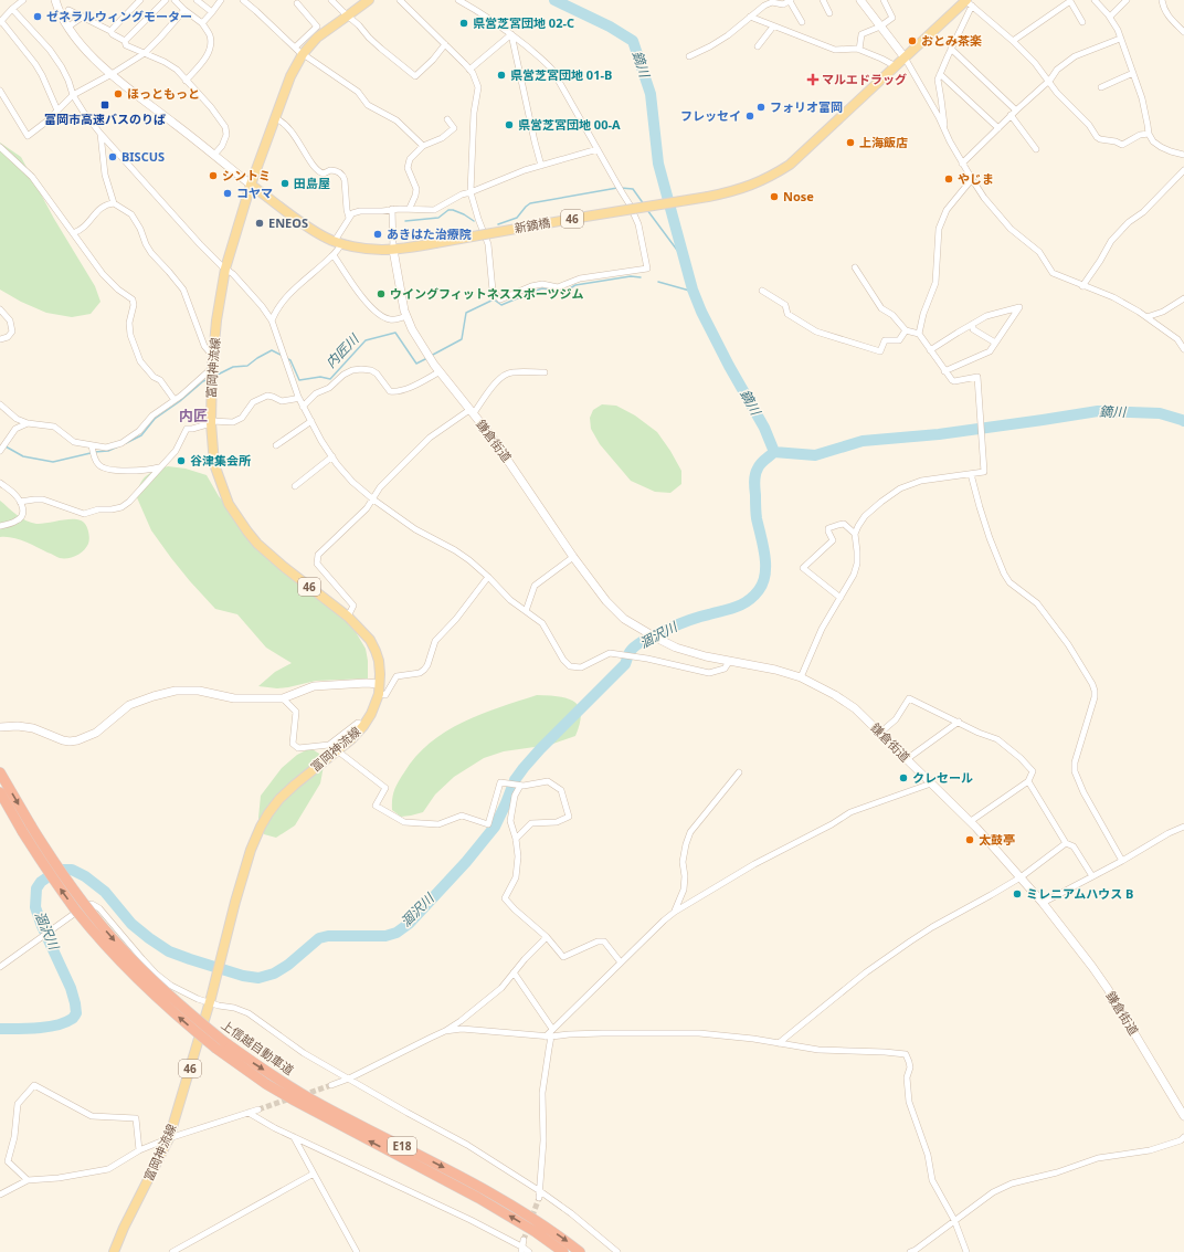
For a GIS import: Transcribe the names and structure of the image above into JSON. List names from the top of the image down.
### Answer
{
  "streets": {
    "highway": ["上信越自動車道", "E18"],
    "main road": ["46", "新鏑橋", "富岡神流線"],
    "street": ["鎌倉街道"]
  },
  "crossings": [
    ["46", "新鏑橋"],
    ["46", "富岡神流線"],
    ["46", "鎌倉街道"],
    ["新鏑橋", "鎌倉街道"]
  ],
  "districts": ["内匠"],
  "water": ["鏑川", "内匠川", "涸沢川"],
  "places": {
    "other": [
      "ゼネラルウィングモーター",
      "県営芝宮団地 02-C",
      "おとみ茶楽",
      "県営芝宮団地 01-B",
      "ほっともっと",
      "フォリオ富岡",
      "フレッセイ",
      "県営芝宮団地 00-A",
      "上海飯店",
      "BISCUS",
      "シントミ",
      "やじま",
      "田島屋",
      "コヤマ",
      "Nose",
      "ENEOS",
      "あきはた治療院",
      "ウイングフィットネススポーツジム",
      "谷津集会所",
      "クレセール",
      "太鼓亭",
      "ミレニアムハウス B"
    ],
    "health": ["マルエドラッグ"],
    "transit": ["富岡市高速バスのりば"]
  }
}
